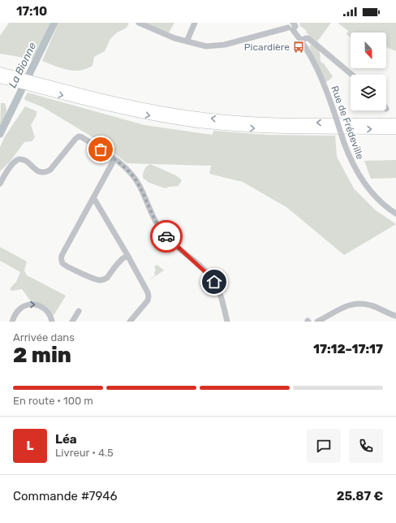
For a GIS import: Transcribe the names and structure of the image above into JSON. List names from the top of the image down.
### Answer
{
  "streets": {
    "street": ["Rue de Frédeville"]
  },
  "water": ["La Bionne"],
  "places": {
    "bus stop": ["Picardière"]
  },
  "north": "bottom",
  "page": {
    "status": "17:10",
    "heading": ["2 min", "Arrivée dans", "17:12–17:17"],
    "panel": [
      "Léa",
      "Livreur · 4.5",
      "Commande #7946",
      "25.87 €"
    ],
    "bar": "En route · 100 m",
    "round": "L"
  }
}
